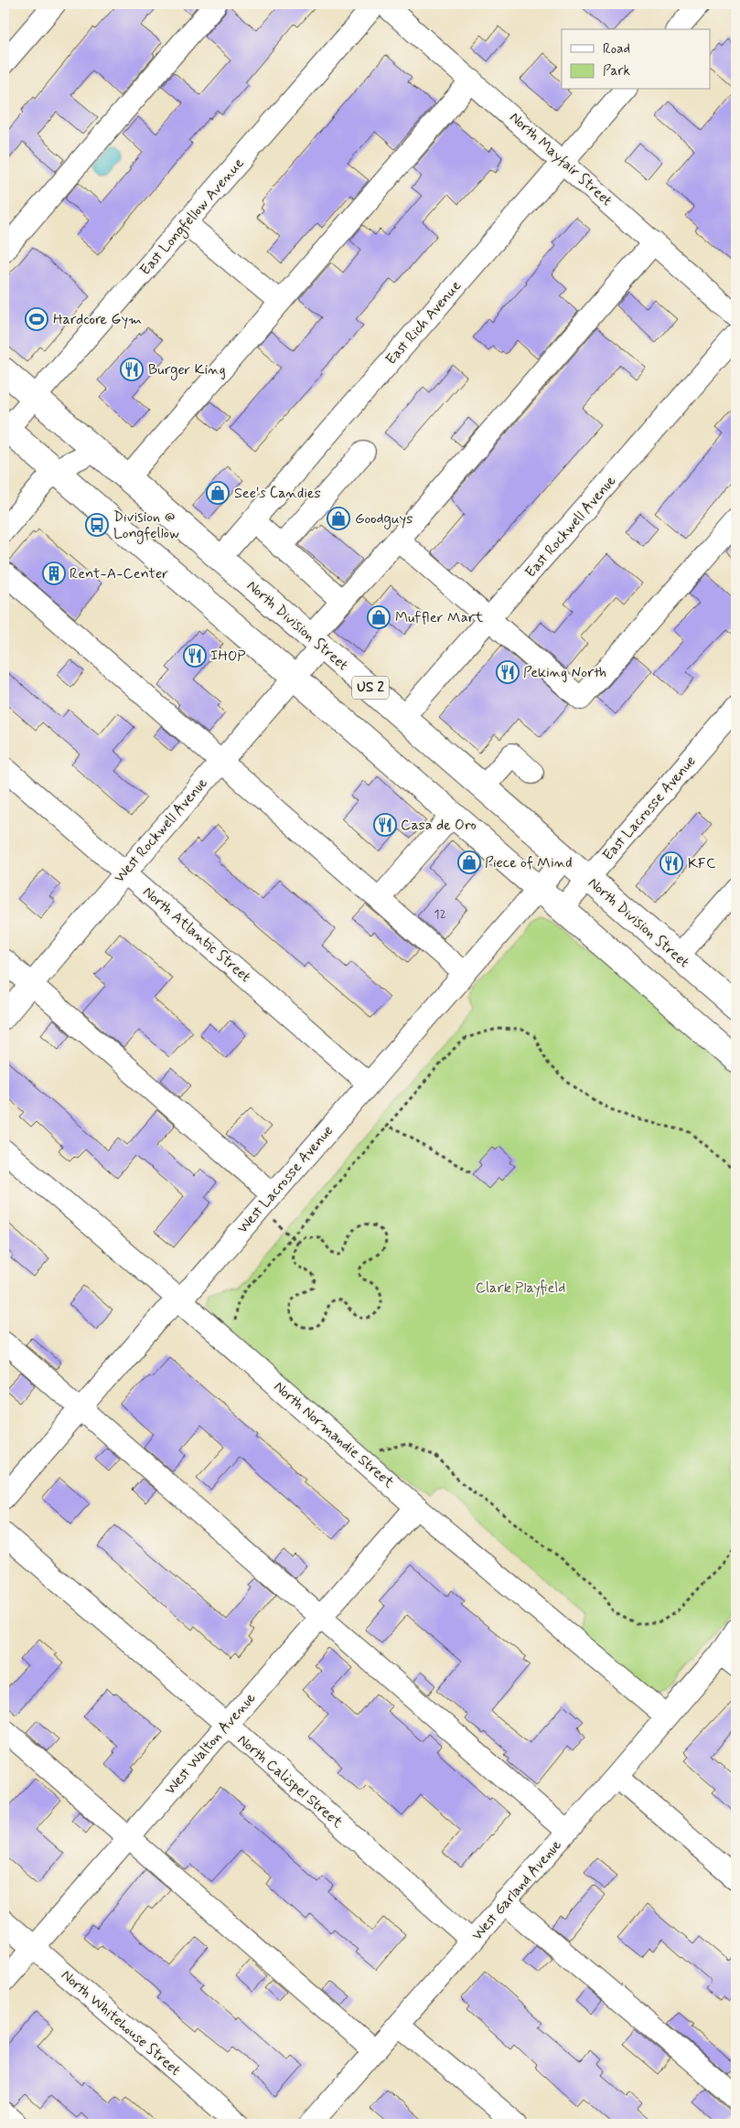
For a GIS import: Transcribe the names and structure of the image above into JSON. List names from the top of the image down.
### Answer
{
  "streets": {
    "main road": ["North Division Street", "US 2"],
    "street": [
      "North Mayfair Street",
      "East Longfellow Avenue",
      "East Rich Avenue",
      "East Rockwell Avenue",
      "East Lacrosse Avenue",
      "West Rockwell Avenue",
      "North Atlantic Street",
      "West Lacrosse Avenue",
      "North Normandie Street",
      "West Walton Avenue",
      "North Calispel Street",
      "West Garland Avenue",
      "North Whitehouse Street"
    ]
  },
  "crossings": [
    ["North Mayfair Street", "East Rich Avenue"],
    ["North Mayfair Street", "West Rockwell Avenue"],
    ["East Longfellow Avenue", "North Division Street"],
    ["East Longfellow Avenue", "US 2"],
    ["East Rich Avenue", "North Division Street"],
    ["East Rockwell Avenue", "North Division Street"],
    ["North Division Street", "East Lacrosse Avenue"],
    ["North Division Street", "West Rockwell Avenue"],
    ["North Division Street", "West Lacrosse Avenue"],
    ["US 2", "East Lacrosse Avenue"],
    ["US 2", "West Rockwell Avenue"],
    ["US 2", "West Lacrosse Avenue"],
    ["West Rockwell Avenue", "North Atlantic Street"],
    ["North Atlantic Street", "West Lacrosse Avenue"],
    ["West Lacrosse Avenue", "North Normandie Street"],
    ["North Normandie Street", "West Walton Avenue"],
    ["North Normandie Street", "West Garland Avenue"],
    ["West Walton Avenue", "North Calispel Street"],
    ["West Walton Avenue", "North Whitehouse Street"],
    ["North Calispel Street", "West Garland Avenue"]
  ],
  "parks": ["Clark Playfield"],
  "places": {
    "sports": ["Hardcore Gym"],
    "restaurant": [
      "Burger King",
      "IHOP",
      "Peking North",
      "Casa de Oro",
      "KFC"
    ],
    "shop": [
      "See's Candies",
      "Goodguys",
      "Muffler Mart",
      "Piece of Mind"
    ],
    "bus stop": ["Division @ Longfellow"],
    "building": ["Rent-A-Center"]
  },
  "house_numbers": ["12"],
  "legend": ["Road", "Park"]
}
